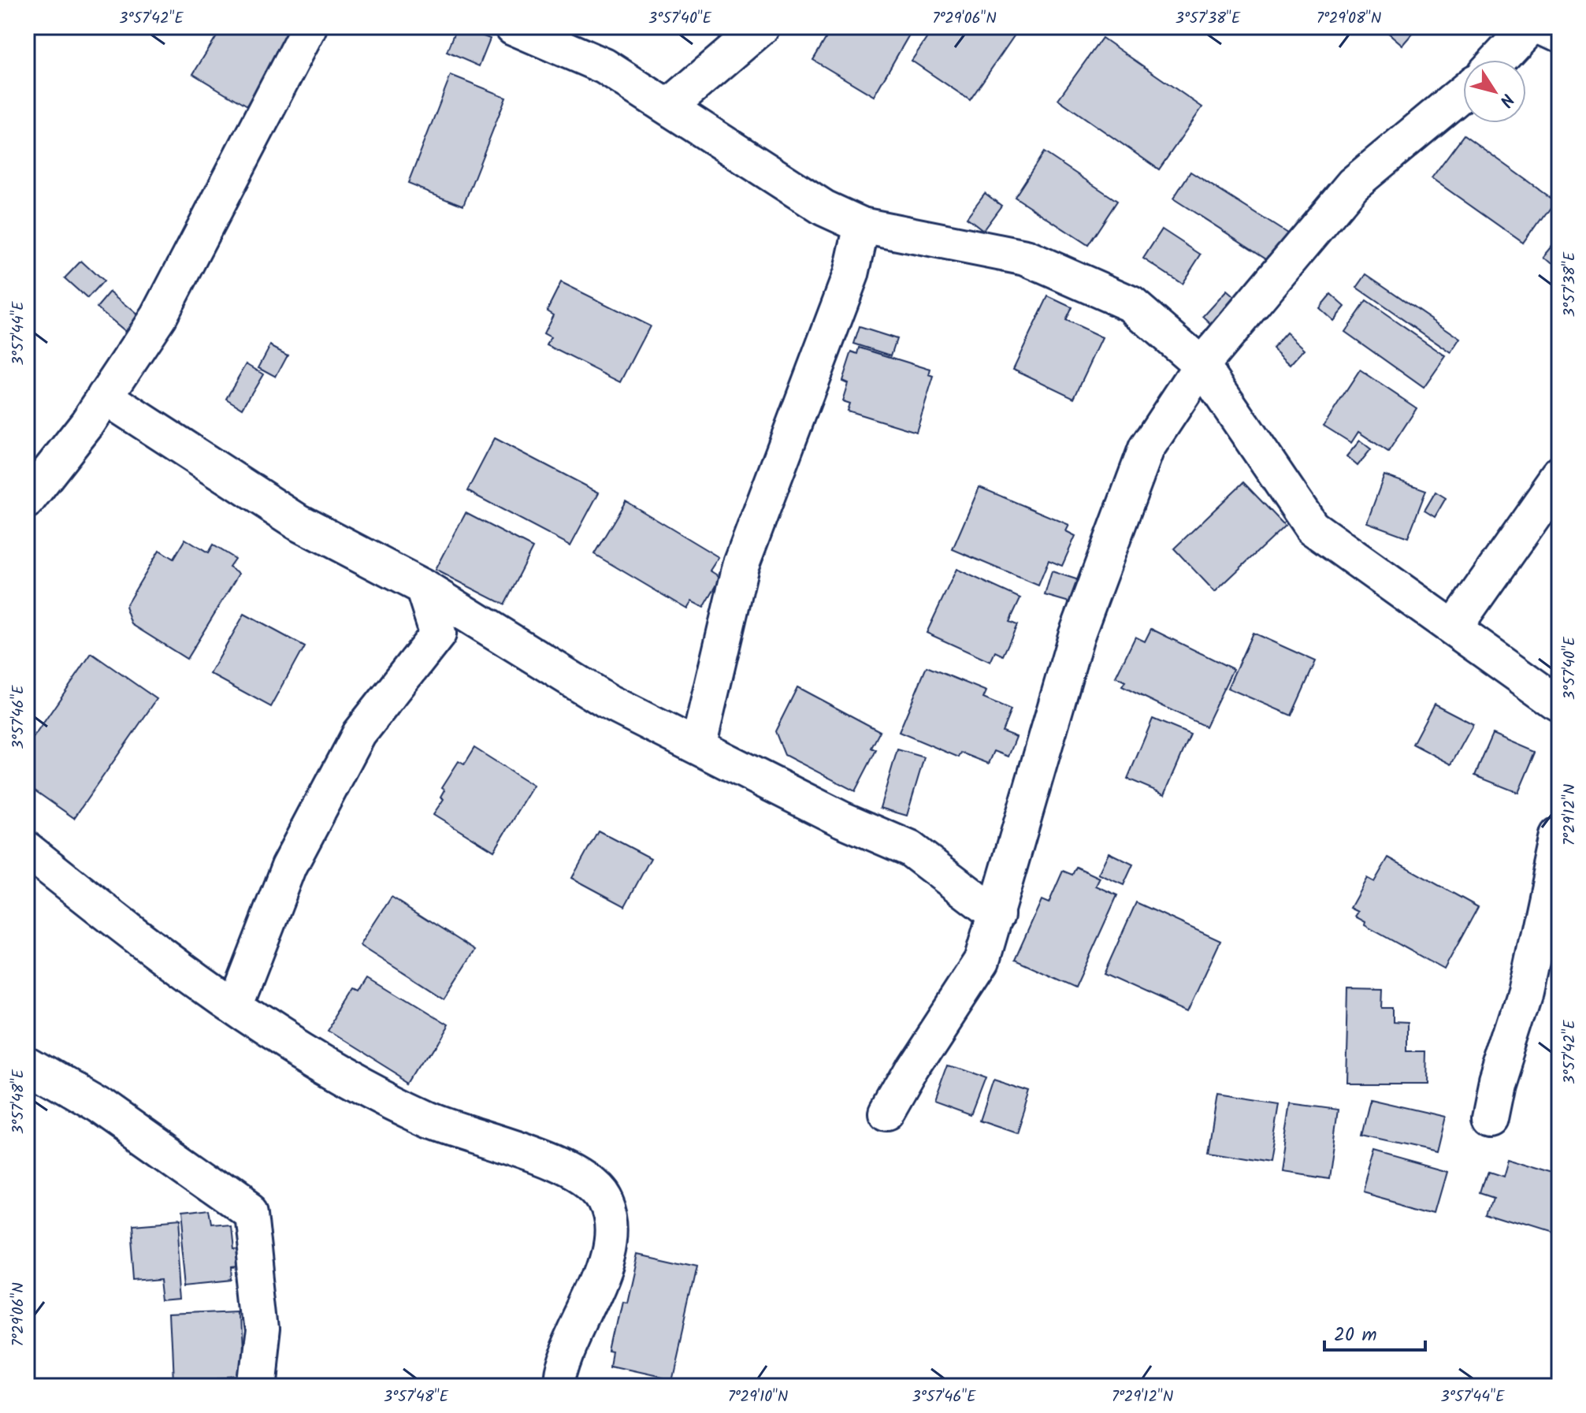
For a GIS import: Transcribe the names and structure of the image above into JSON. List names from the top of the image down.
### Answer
{
  "scale_bar": "20 m",
  "north": "bottom right",
  "coordinates": [
    "3°57'42\"E",
    "3°57'40\"E",
    "7°29'06\"N",
    "3°57'38\"E",
    "7°29'08\"N",
    "3°57'44\"E",
    "3°57'46\"E",
    "7°29'12\"N",
    "3°57'48\"E",
    "7°29'10\"N"
  ]
}
